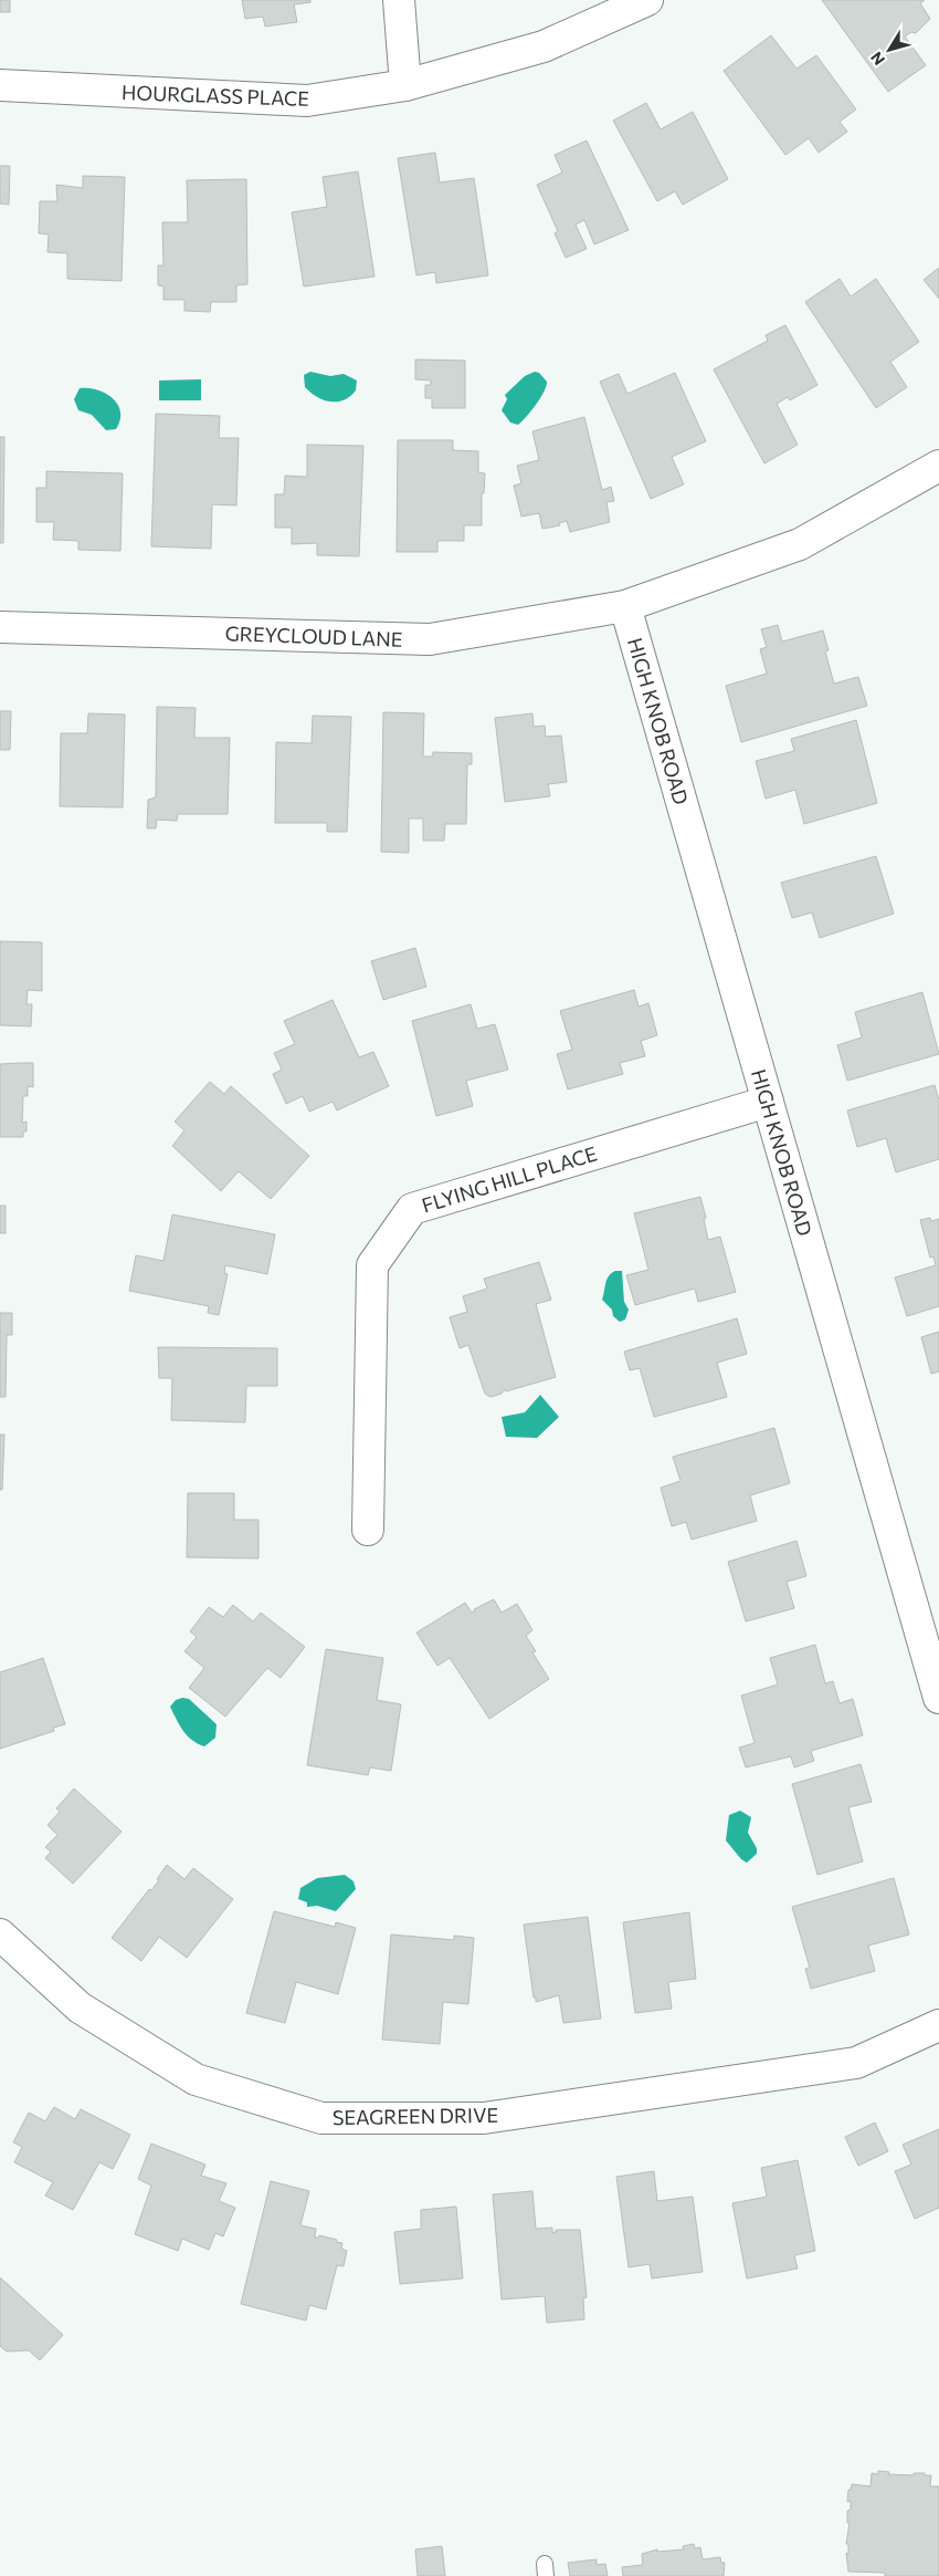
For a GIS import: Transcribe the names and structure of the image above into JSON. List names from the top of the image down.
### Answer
{
  "streets": {
    "street": [
      "HOURGLASS PLACE",
      "GREYCLOUD LANE",
      "HIGH KNOB ROAD",
      "FLYING HILL PLACE",
      "SEAGREEN DRIVE"
    ]
  },
  "crossings": [
    ["GREYCLOUD LANE", "HIGH KNOB ROAD"],
    ["HIGH KNOB ROAD", "FLYING HILL PLACE"]
  ],
  "north": "bottom left"
}
